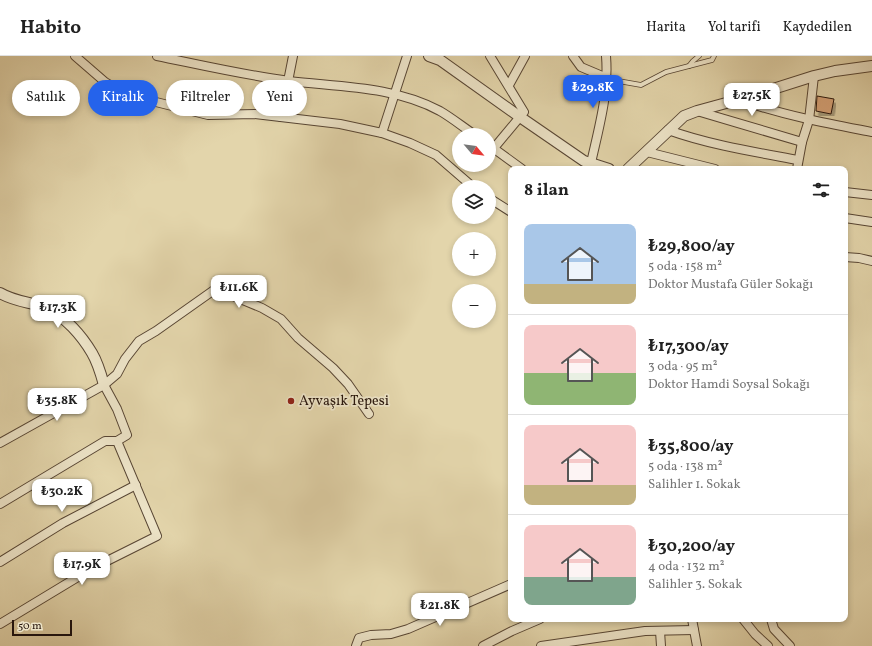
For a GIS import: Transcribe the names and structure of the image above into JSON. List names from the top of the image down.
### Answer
{
  "places": ["Ayvaşık Tepesi"],
  "scale_bar": "50 m",
  "north": "bottom right",
  "page": {
    "header": "Habito",
    "nav": ["Harita", "Yol tarifi", "Kaydedilen"],
    "price": [
      "₺29.8K",
      "₺27.5K",
      "₺11.6K",
      "₺17.3K",
      "₺35.8K",
      "₺30.2K",
      "₺17.9K",
      "₺21.8K"
    ],
    "chip": [
      "Satılık",
      "Kiralık",
      "Filtreler",
      "Yeni"
    ],
    "map_buttons": ["+", "−"],
    "heading": "8 ilan",
    "list": [
      {
        "name": "₺29,800/ay",
        "note": "5 oda · 158 m² · Doktor Mustafa Güler Sokağı"
      },
      {
        "name": "₺17,300/ay",
        "note": "3 oda · 95 m² · Doktor Hamdi Soysal Sokağı"
      },
      {
        "name": "₺35,800/ay",
        "note": "5 oda · 138 m² · Salihler 1. Sokak"
      },
      {
        "name": "₺30,200/ay",
        "note": "4 oda · 132 m² · Salihler 3. Sokak"
      }
    ],
    "scale": "50 m"
  }
}
